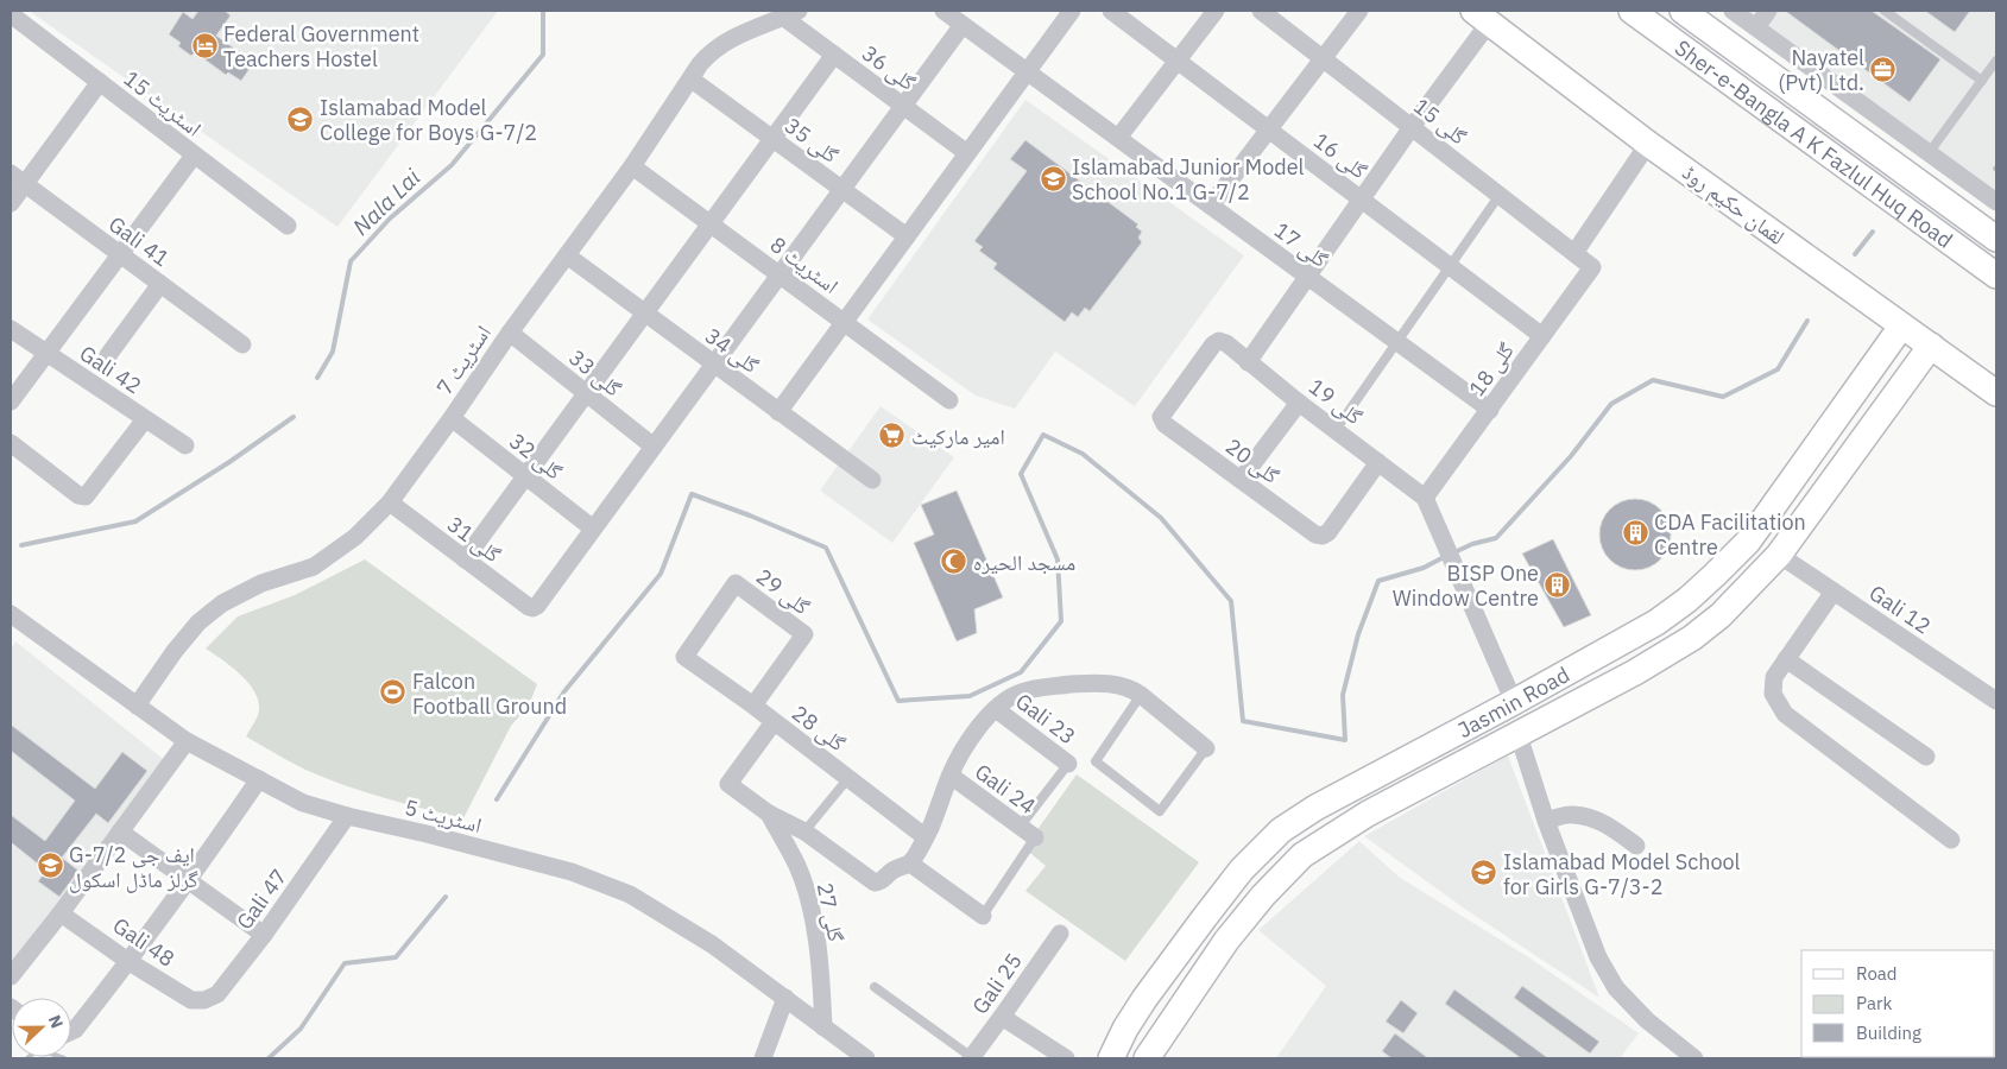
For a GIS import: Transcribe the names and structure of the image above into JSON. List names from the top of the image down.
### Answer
{
  "streets": {
    "street": [
      "گلی 36",
      "اسٹریٹ 15",
      "گلی 15",
      "گلی 35",
      "Sher-e-Bangla A K Fazlul Huq Road",
      "گلی 16",
      "لقمان حکیم روڈ",
      "Gali 41",
      "گلی 17",
      "اسٹریٹ 8",
      "گلی 34",
      "اسٹریٹ 7",
      "Gali 42",
      "گلی 18",
      "گلی 33",
      "گلی 19",
      "گلی 32",
      "گلی 20",
      "گلی 31",
      "گلی 29",
      "Gali 12",
      "Jasmin Road",
      "Gali 23",
      "گلی 28",
      "Gali 24",
      "اسٹریٹ 5",
      "Gali 47",
      "گلی 27",
      "Gali 48",
      "Gali 25"
    ]
  },
  "crossings": [
    ["گلی 36", "اسٹریٹ 7"],
    ["گلی 15", "گلی 18"],
    ["گلی 35", "اسٹریٹ 7"],
    ["گلی 16", "گلی 18"],
    ["لقمان حکیم روڈ", "Jasmin Road"],
    ["گلی 17", "گلی 18"],
    ["اسٹریٹ 8", "اسٹریٹ 7"],
    ["گلی 34", "اسٹریٹ 7"],
    ["اسٹریٹ 7", "گلی 33"],
    ["اسٹریٹ 7", "گلی 32"],
    ["اسٹریٹ 7", "گلی 31"],
    ["اسٹریٹ 7", "اسٹریٹ 5"],
    ["گلی 18", "گلی 19"],
    ["گلی 19", "گلی 20"],
    ["گلی 32", "گلی 31"],
    ["گلی 29", "گلی 28"],
    ["Gali 12", "Jasmin Road"],
    ["گلی 28", "گلی 27"],
    ["اسٹریٹ 5", "Gali 47"],
    ["اسٹریٹ 5", "گلی 27"],
    ["Gali 47", "Gali 48"]
  ],
  "water": ["Nala Lai"],
  "places": {
    "hotel": ["Federal Government Teachers Hostel"],
    "office": ["Nayatel (Pvt) Ltd."],
    "school or university": [
      "Islamabad Model College for Boys G-7/2",
      "Islamabad Junior Model School No.1 G-7/2",
      "G-7/2 ایف جی گرلز ماڈل اسکول",
      "Islamabad Model School for Girls G-7/3-2"
    ],
    "supermarket": ["امیر مارکیٹ"],
    "building": ["CDA Facilitation Centre", "BISP One Window Centre"],
    "mosque": ["مسجد الحیرہ"],
    "sports": ["Falcon Football Ground"]
  },
  "legend": ["Road", "Park", "Building"],
  "north": "right"
}
